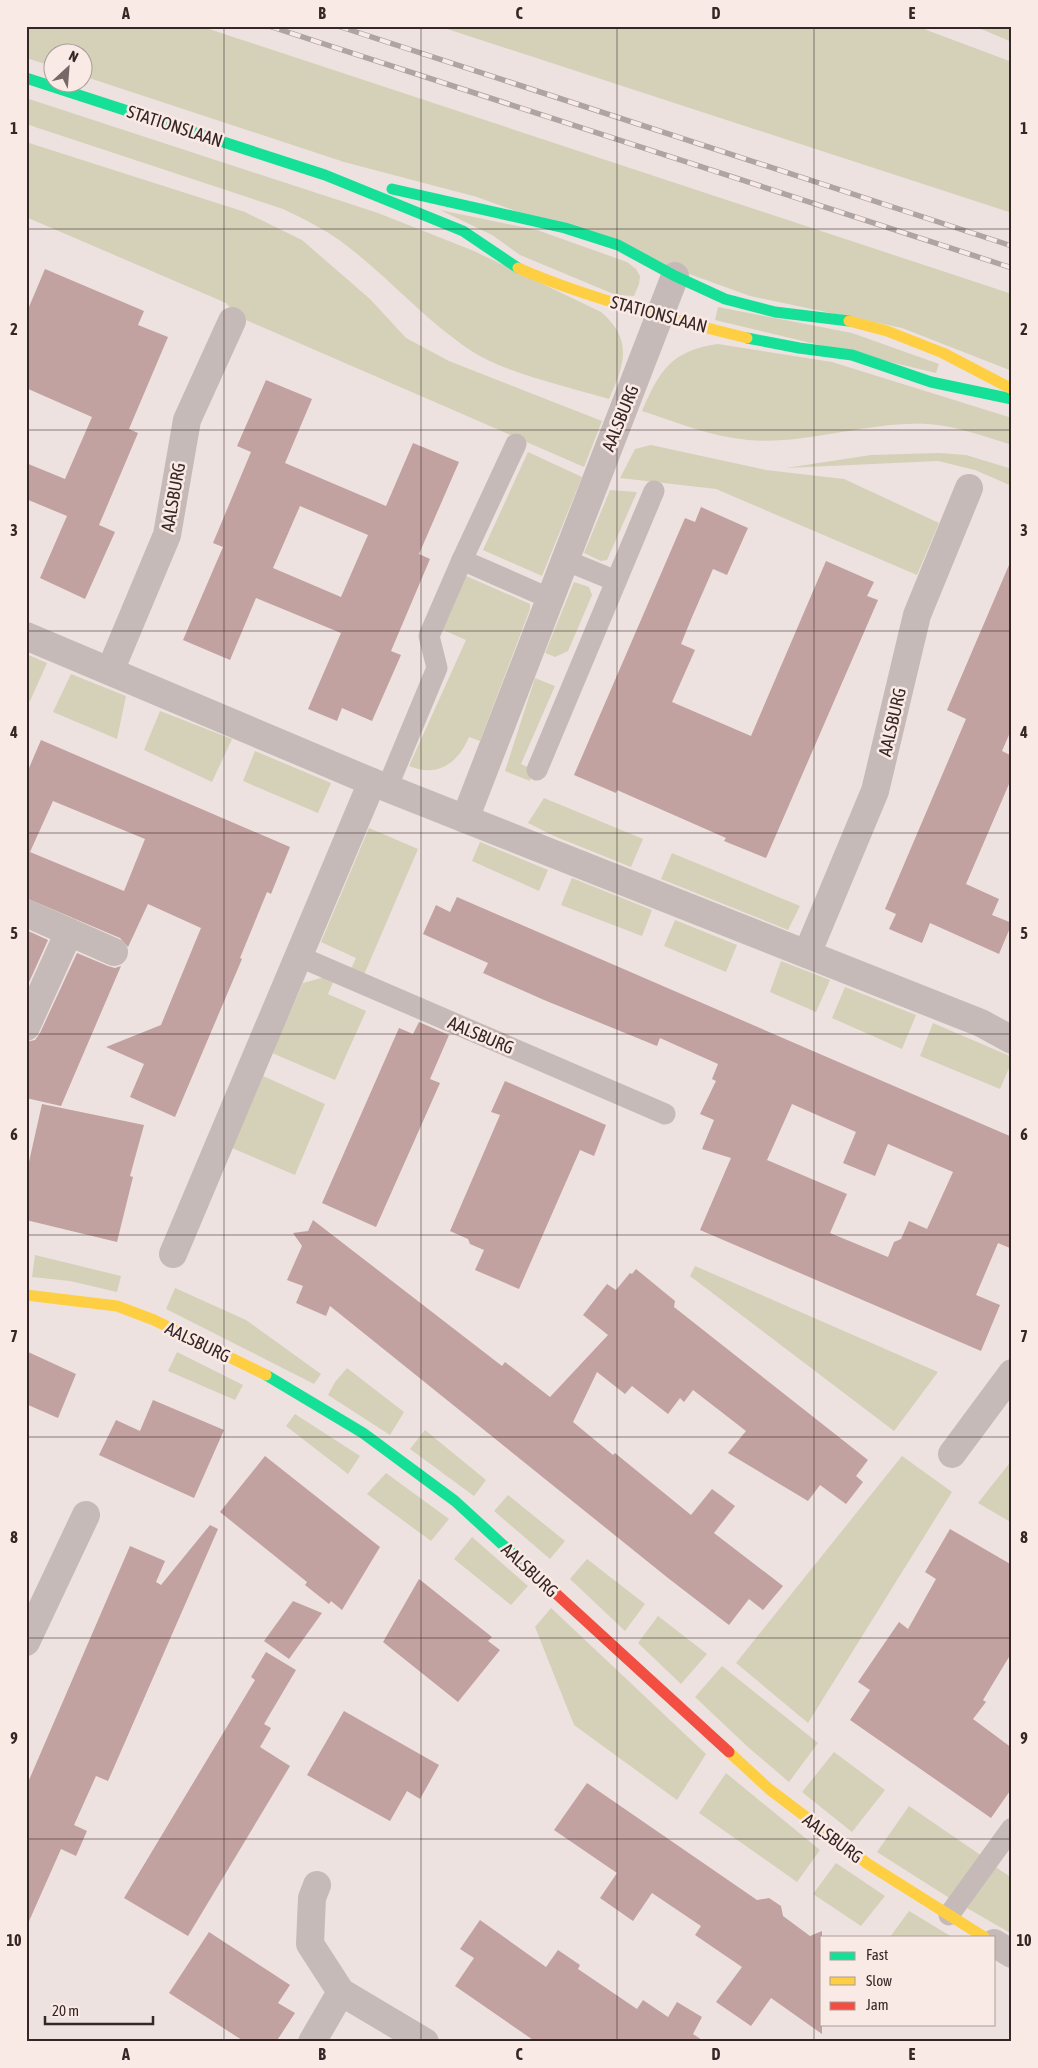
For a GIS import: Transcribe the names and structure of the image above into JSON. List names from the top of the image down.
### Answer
{
  "streets": {
    "street": ["STATIONSLAAN", "AALSBURG"]
  },
  "crossings": [
    ["STATIONSLAAN", "AALSBURG"]
  ],
  "legend": ["Fast", "Slow", "Jam"],
  "scale_bar": "20 m",
  "north": "top right",
  "grid": {
    "columns": [
      "A",
      "B",
      "C",
      "D",
      "E"
    ],
    "rows": [
      "1",
      "2",
      "3",
      "4",
      "5",
      "6",
      "7",
      "8",
      "9",
      "10"
    ]
  }
}
